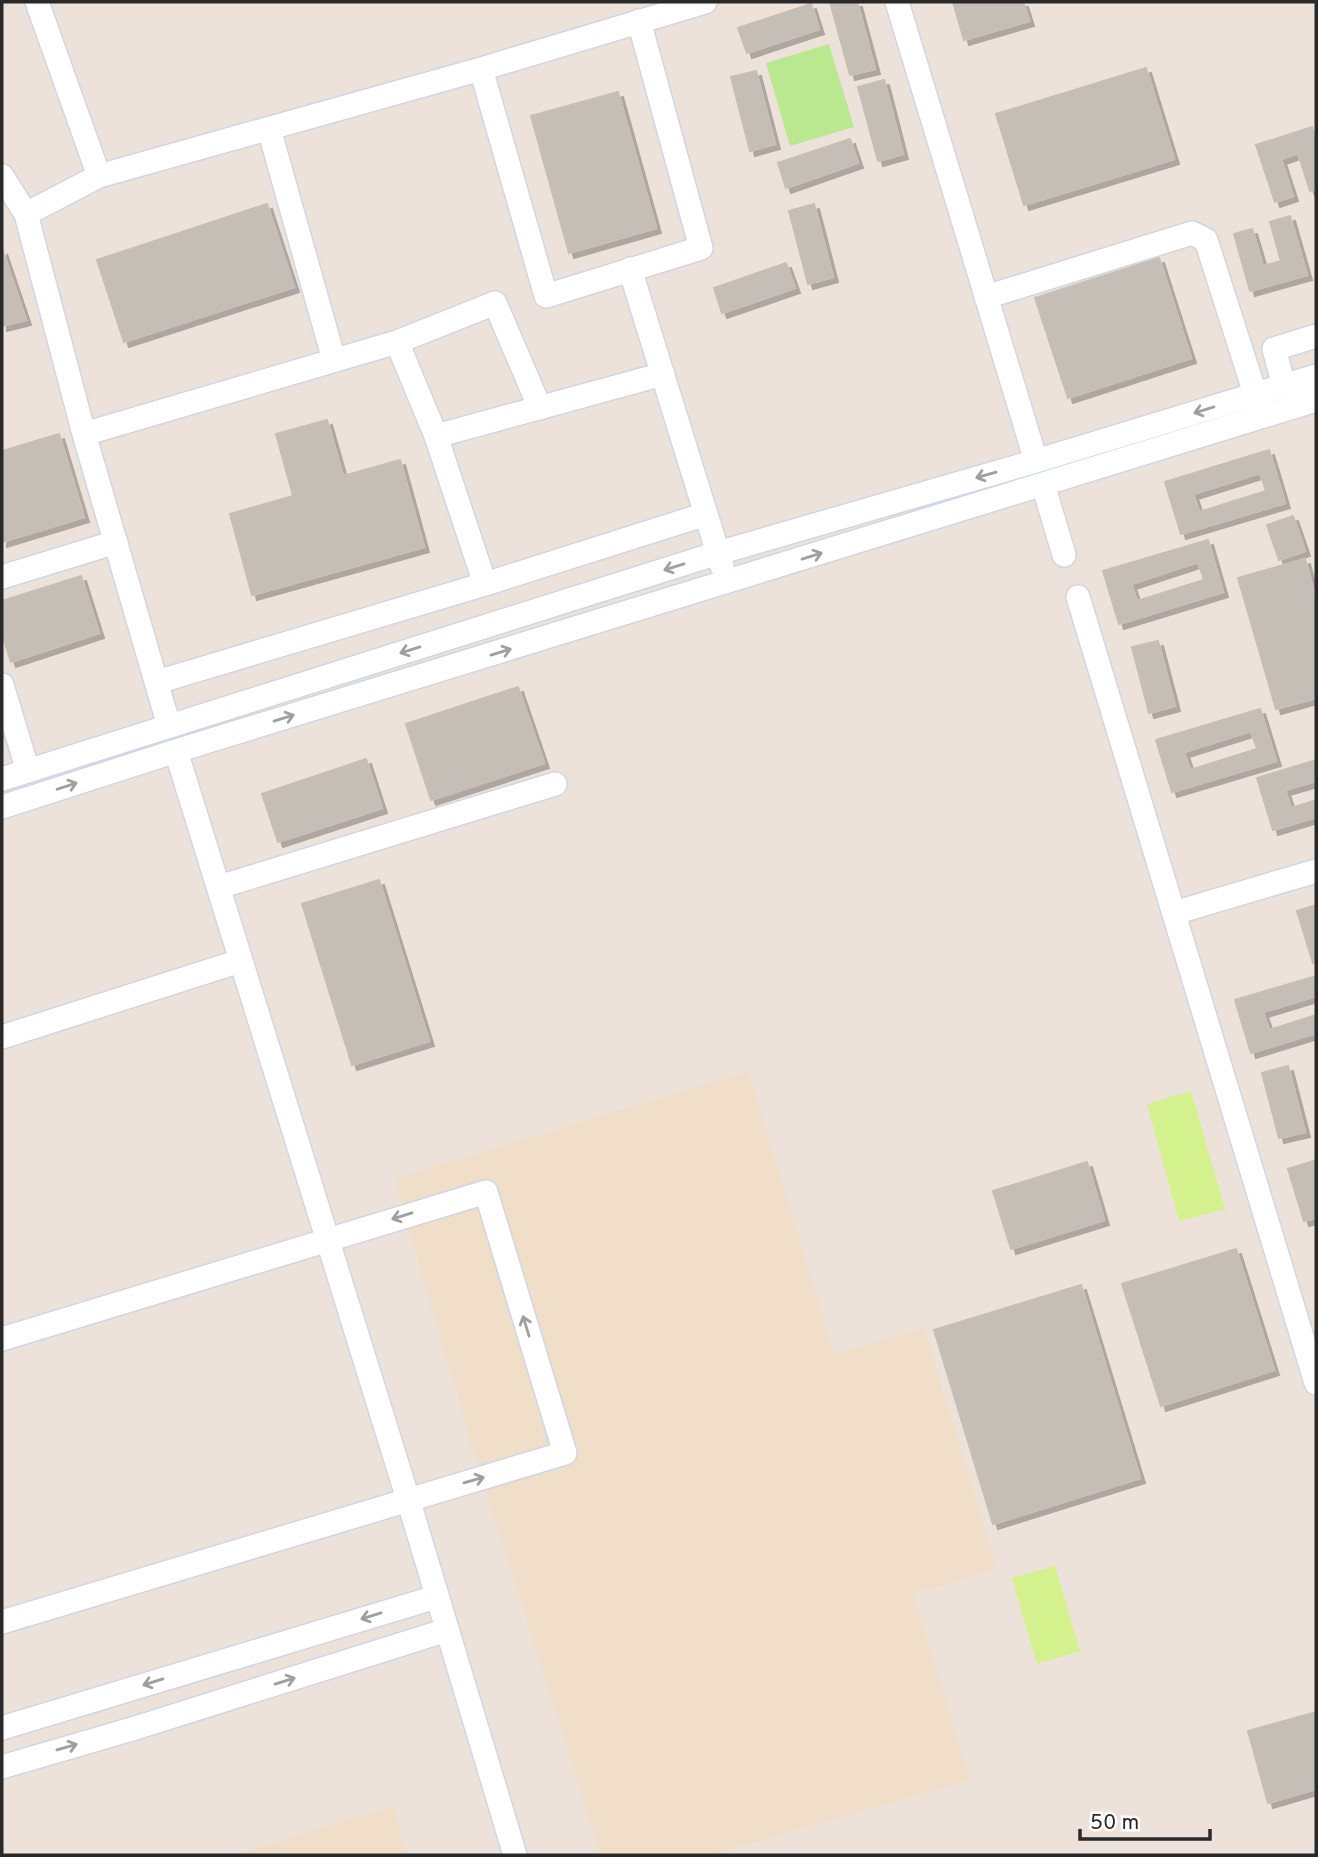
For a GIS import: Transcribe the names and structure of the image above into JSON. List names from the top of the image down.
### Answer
{
  "scale_bar": "50 m"
}
